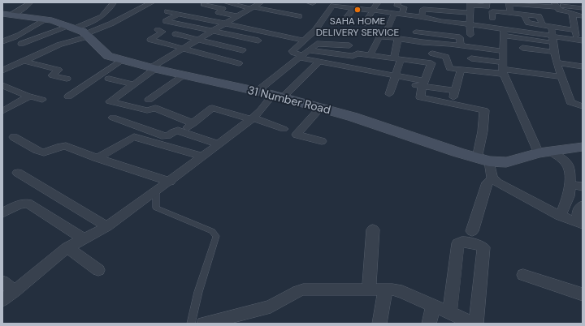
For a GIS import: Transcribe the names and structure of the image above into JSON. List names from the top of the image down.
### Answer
{
  "streets": {
    "main road": ["31 Number Road"]
  },
  "places": ["SAHA HOME DELIVERY SERVICE"]
}
